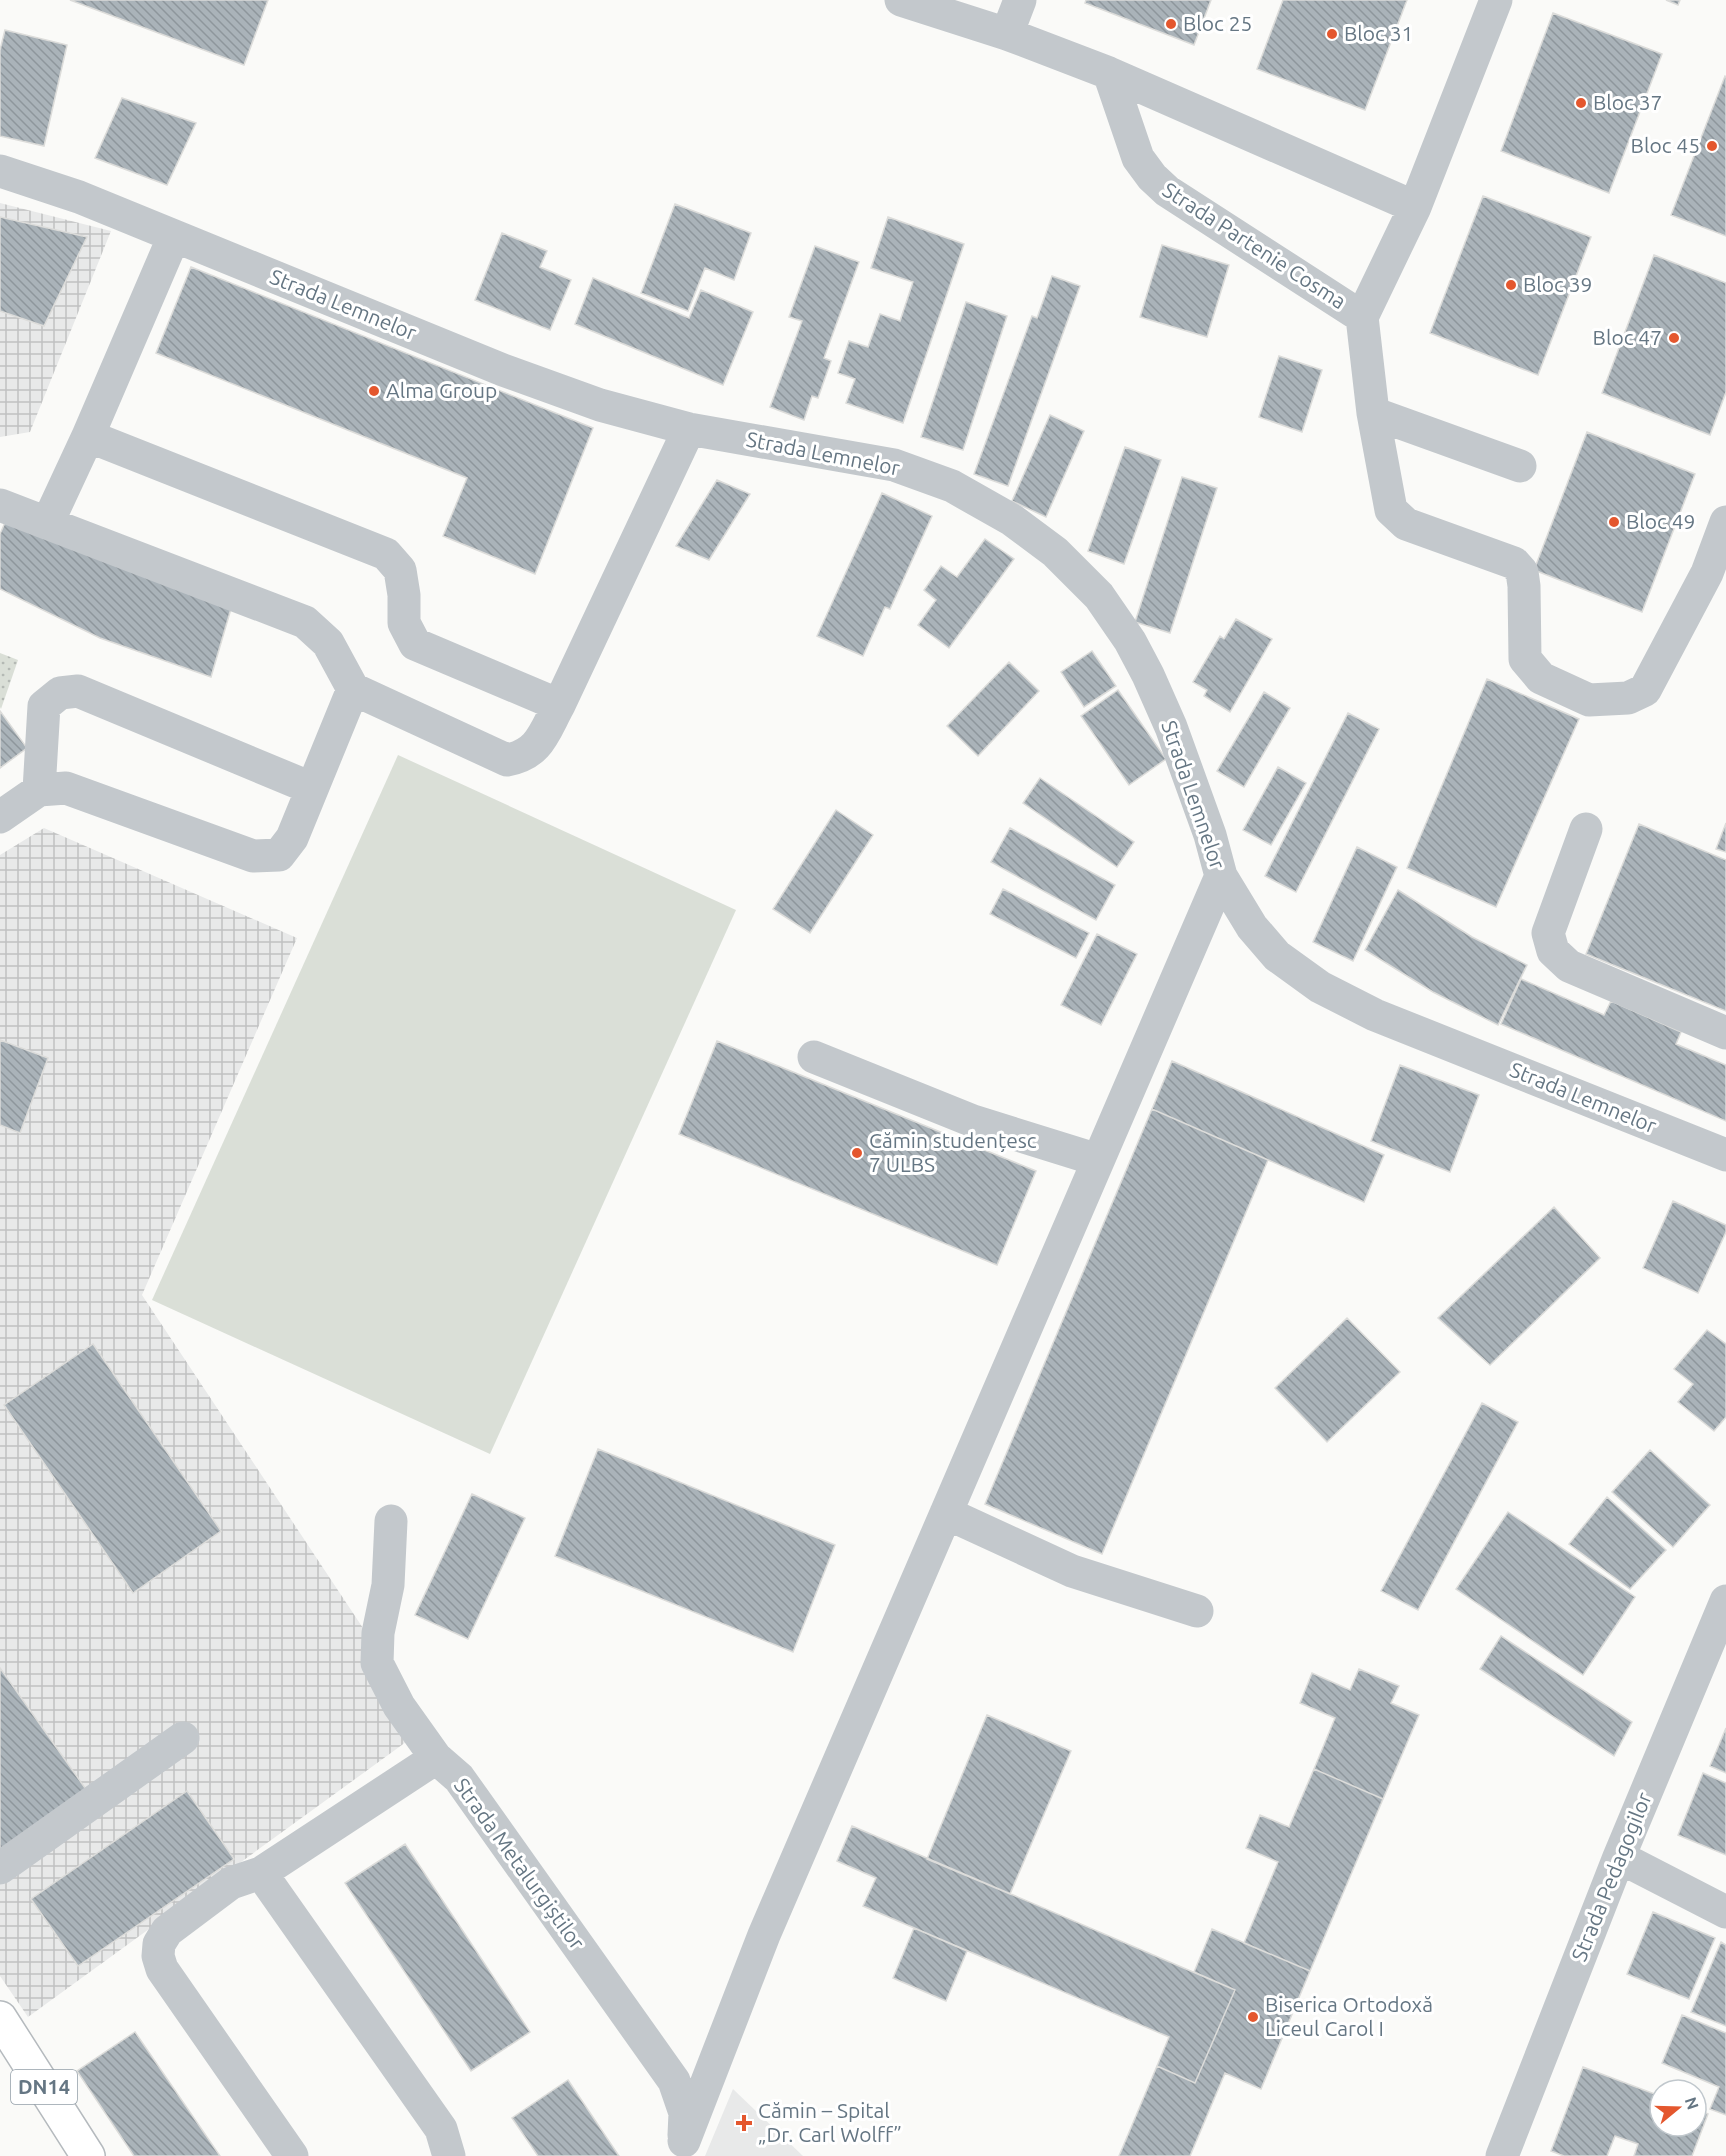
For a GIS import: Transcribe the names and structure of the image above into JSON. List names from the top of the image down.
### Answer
{
  "streets": {
    "main road": ["DN14"],
    "street": [
      "Strada Partenie Cosma",
      "Strada Lemnelor",
      "Strada Metalurgiștilor",
      "Strada Pedagogilor"
    ]
  },
  "places": {
    "other": [
      "Bloc 25",
      "Bloc 31",
      "Bloc 37",
      "Bloc 45",
      "Bloc 39",
      "Bloc 47",
      "Alma Group",
      "Bloc 49",
      "Cămin studențesc 7 ULBS",
      "Biserica Ortodoxă Liceul Carol I"
    ],
    "health": ["Cămin – Spital „Dr. Carl Wolff”"]
  },
  "north": "right"
}
